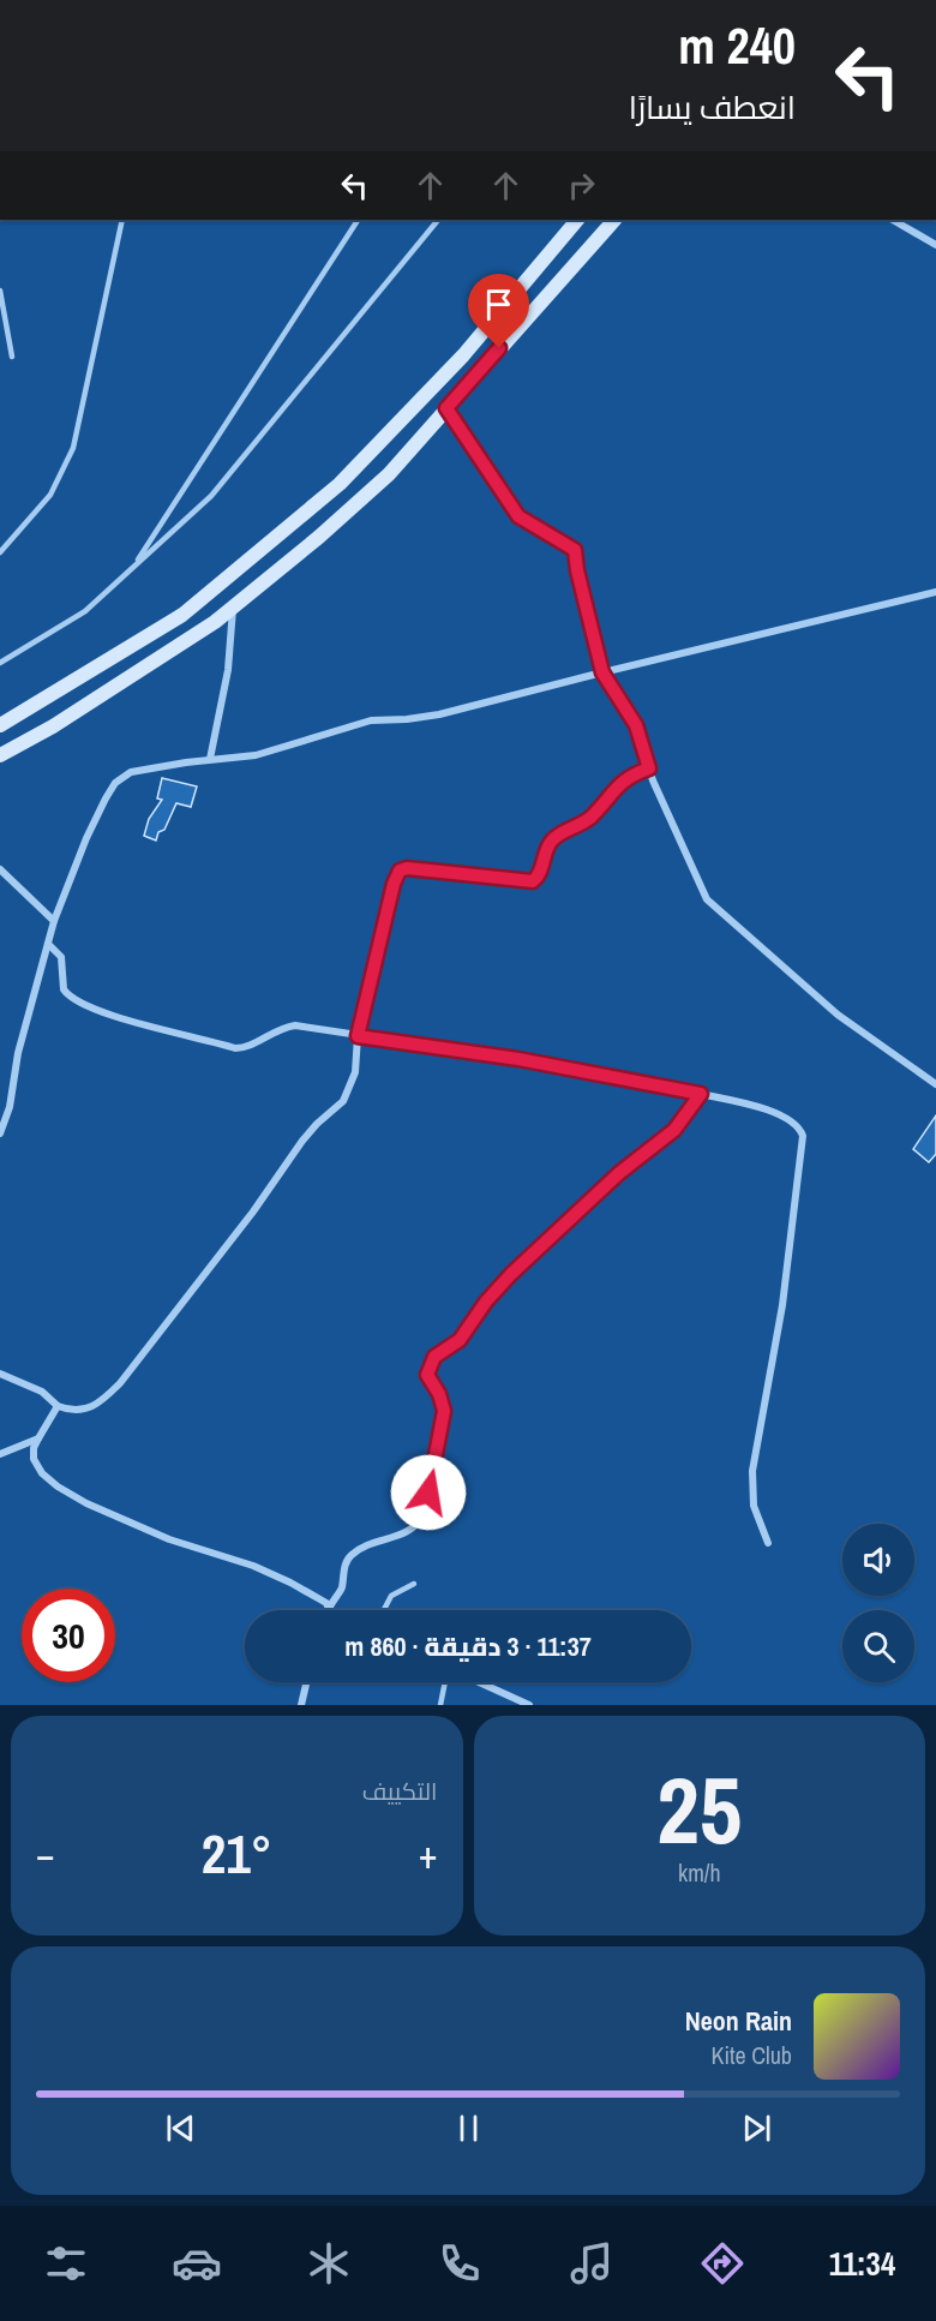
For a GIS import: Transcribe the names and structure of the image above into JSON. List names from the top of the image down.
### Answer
{
  "page": {
    "turn": ["240 m", "انعطف يسارًا"],
    "limit": "30",
    "trip": "11:37 · 3 دقيقة · 860 m",
    "tile": [
      ["25", "km/h"],
      "التكييف"
    ],
    "heat": ["−", "21°", "+"],
    "song": ["Neon Rain", "Kite Club"],
    "tabs": "11:34"
  }
}
